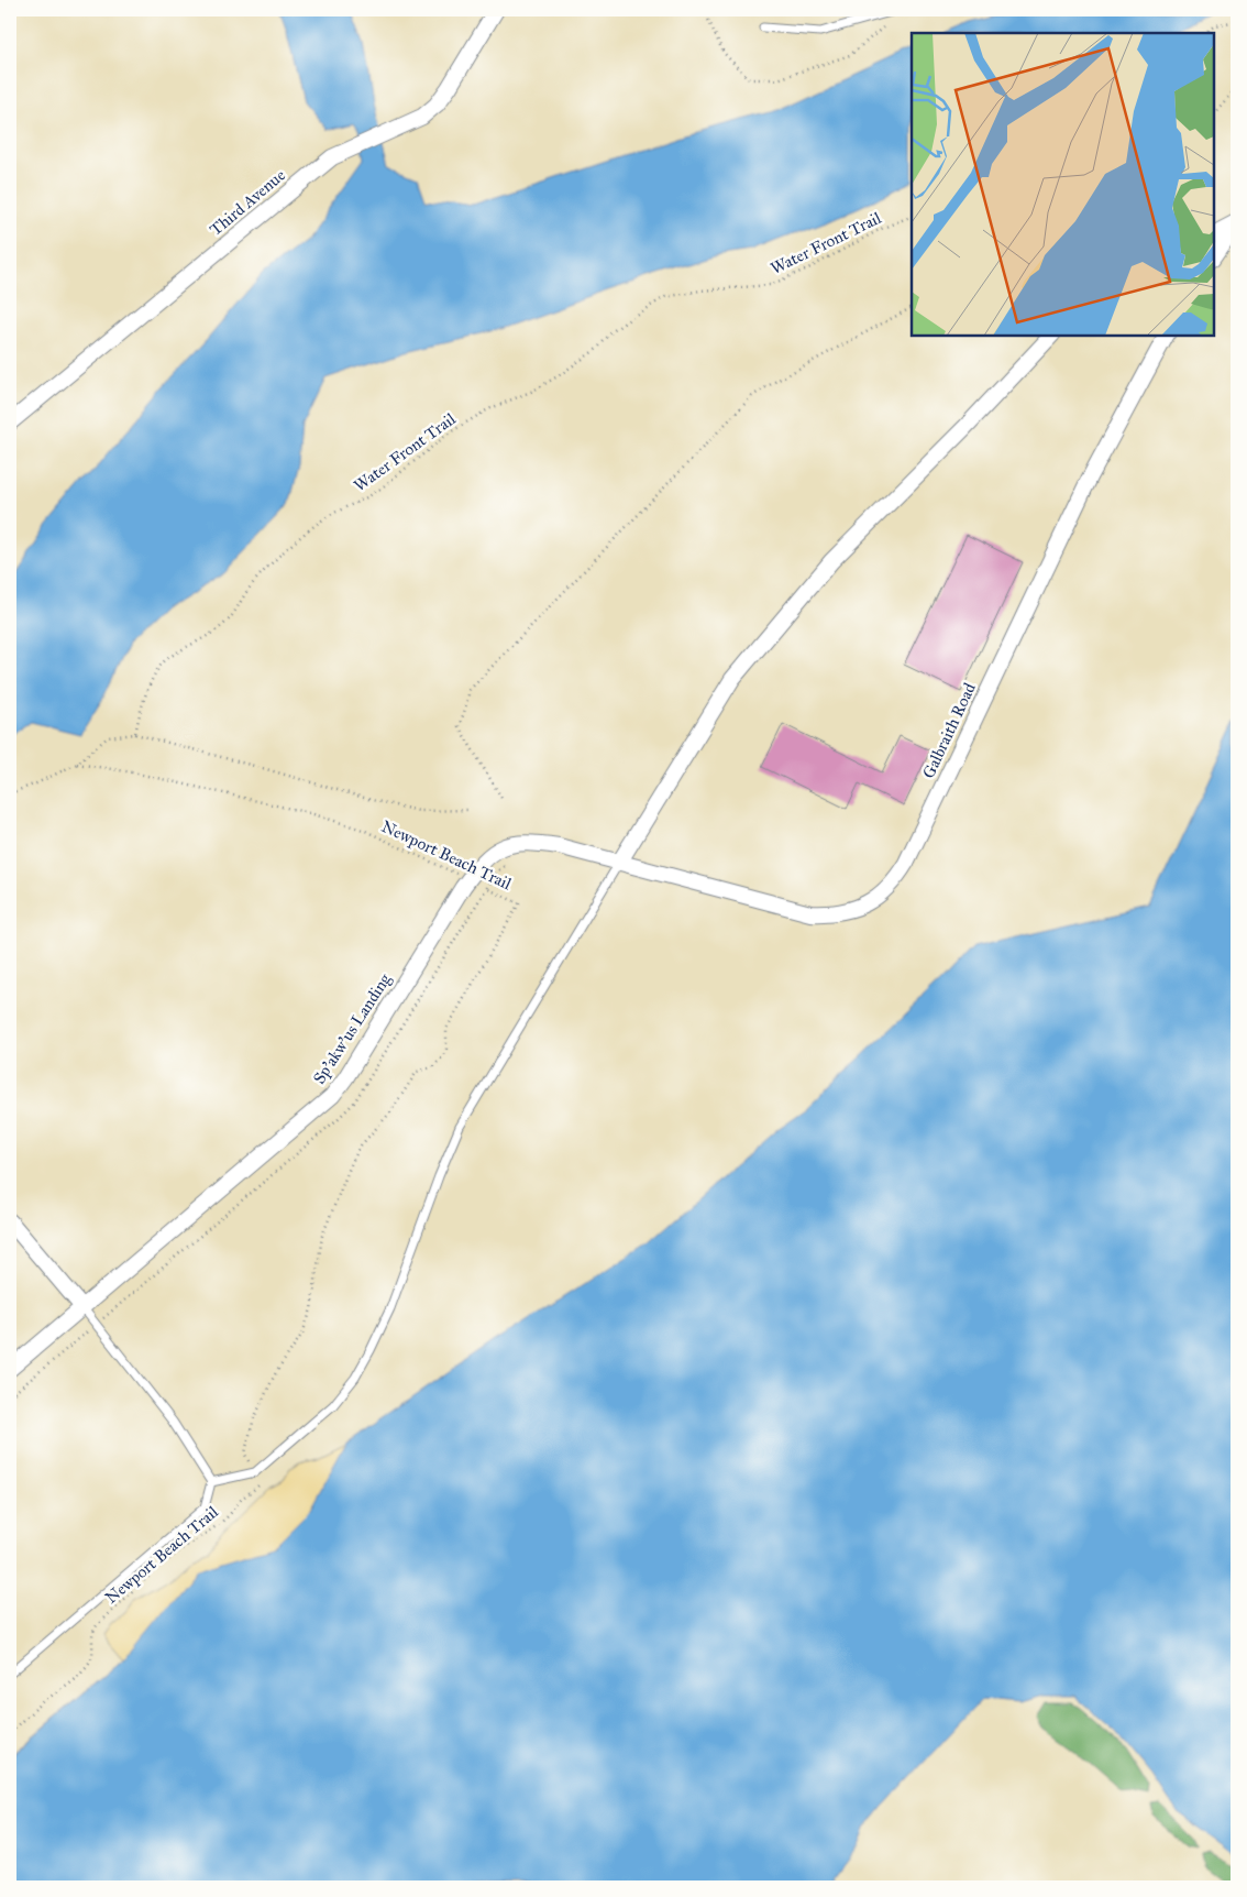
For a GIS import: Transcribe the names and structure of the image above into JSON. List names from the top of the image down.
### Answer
{
  "streets": {
    "street": ["Third Avenue", "Galbraith Road", "Sp’akw’us Landing"],
    "path": ["Water Front Trail", "Newport Beach Trail"]
  },
  "crossings": [
    ["Galbraith Road", "Sp’akw’us Landing"]
  ]
}
